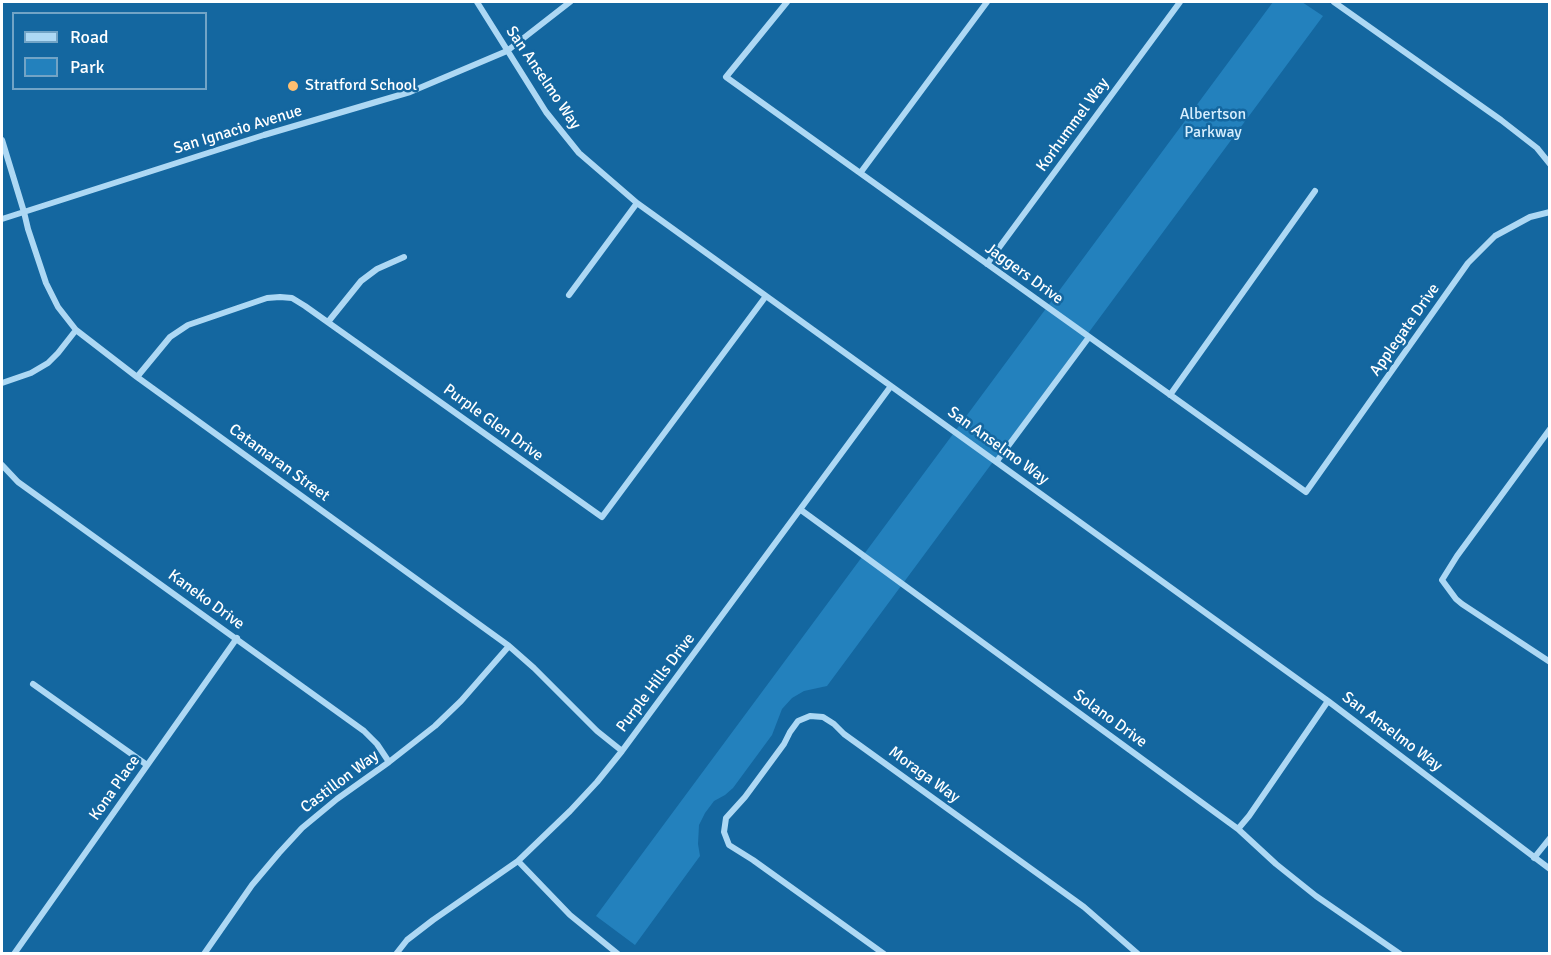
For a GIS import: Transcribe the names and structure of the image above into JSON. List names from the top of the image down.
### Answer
{
  "streets": {
    "street": [
      "San Anselmo Way",
      "Korhummel Way",
      "San Ignacio Avenue",
      "Jaggers Drive",
      "Applegate Drive",
      "Purple Glen Drive",
      "Catamaran Street",
      "Kaneko Drive",
      "Purple Hills Drive",
      "Solano Drive",
      "Moraga Way",
      "Castillon Way",
      "Kona Place"
    ]
  },
  "crossings": [
    ["San Anselmo Way", "San Ignacio Avenue"],
    ["San Anselmo Way", "Purple Glen Drive"],
    ["San Anselmo Way", "Purple Hills Drive"],
    ["Korhummel Way", "Jaggers Drive"],
    ["San Ignacio Avenue", "Catamaran Street"],
    ["Jaggers Drive", "Applegate Drive"],
    ["Purple Glen Drive", "Catamaran Street"],
    ["Catamaran Street", "Purple Hills Drive"],
    ["Catamaran Street", "Castillon Way"],
    ["Kaneko Drive", "Castillon Way"],
    ["Kaneko Drive", "Kona Place"],
    ["Purple Hills Drive", "Solano Drive"]
  ],
  "parks": ["Albertson Parkway"],
  "places": ["Stratford School"],
  "legend": ["Road", "Park"]
}
